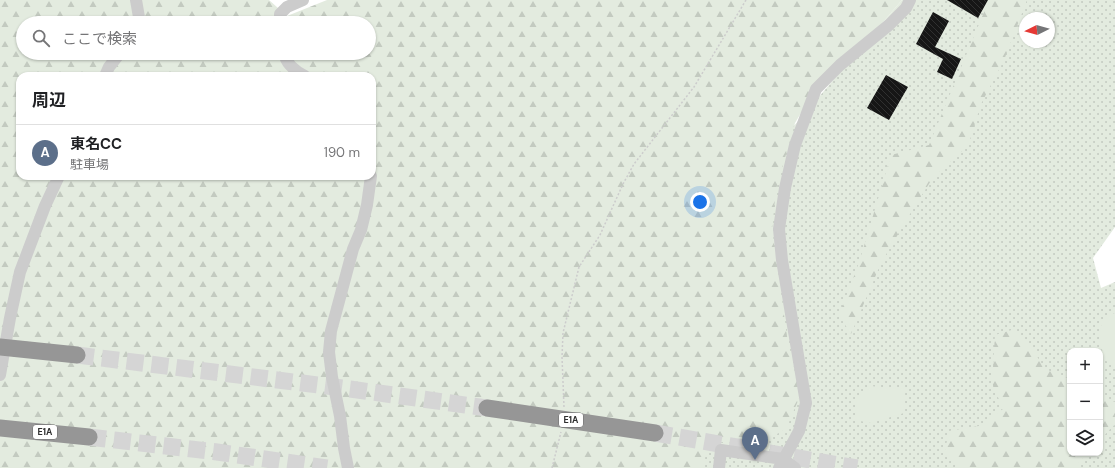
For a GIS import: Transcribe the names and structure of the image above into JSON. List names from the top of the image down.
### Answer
{
  "streets": {
    "highway": ["E1A"]
  },
  "north": "left",
  "page": {
    "search": "ここで検索",
    "heading": "周辺",
    "list": [
      {
        "mark": "A",
        "name": "東名CC",
        "note": "駐車場",
        "value": "190 m"
      }
    ],
    "map_buttons": ["+", "−"],
    "pins": "A"
  }
}
